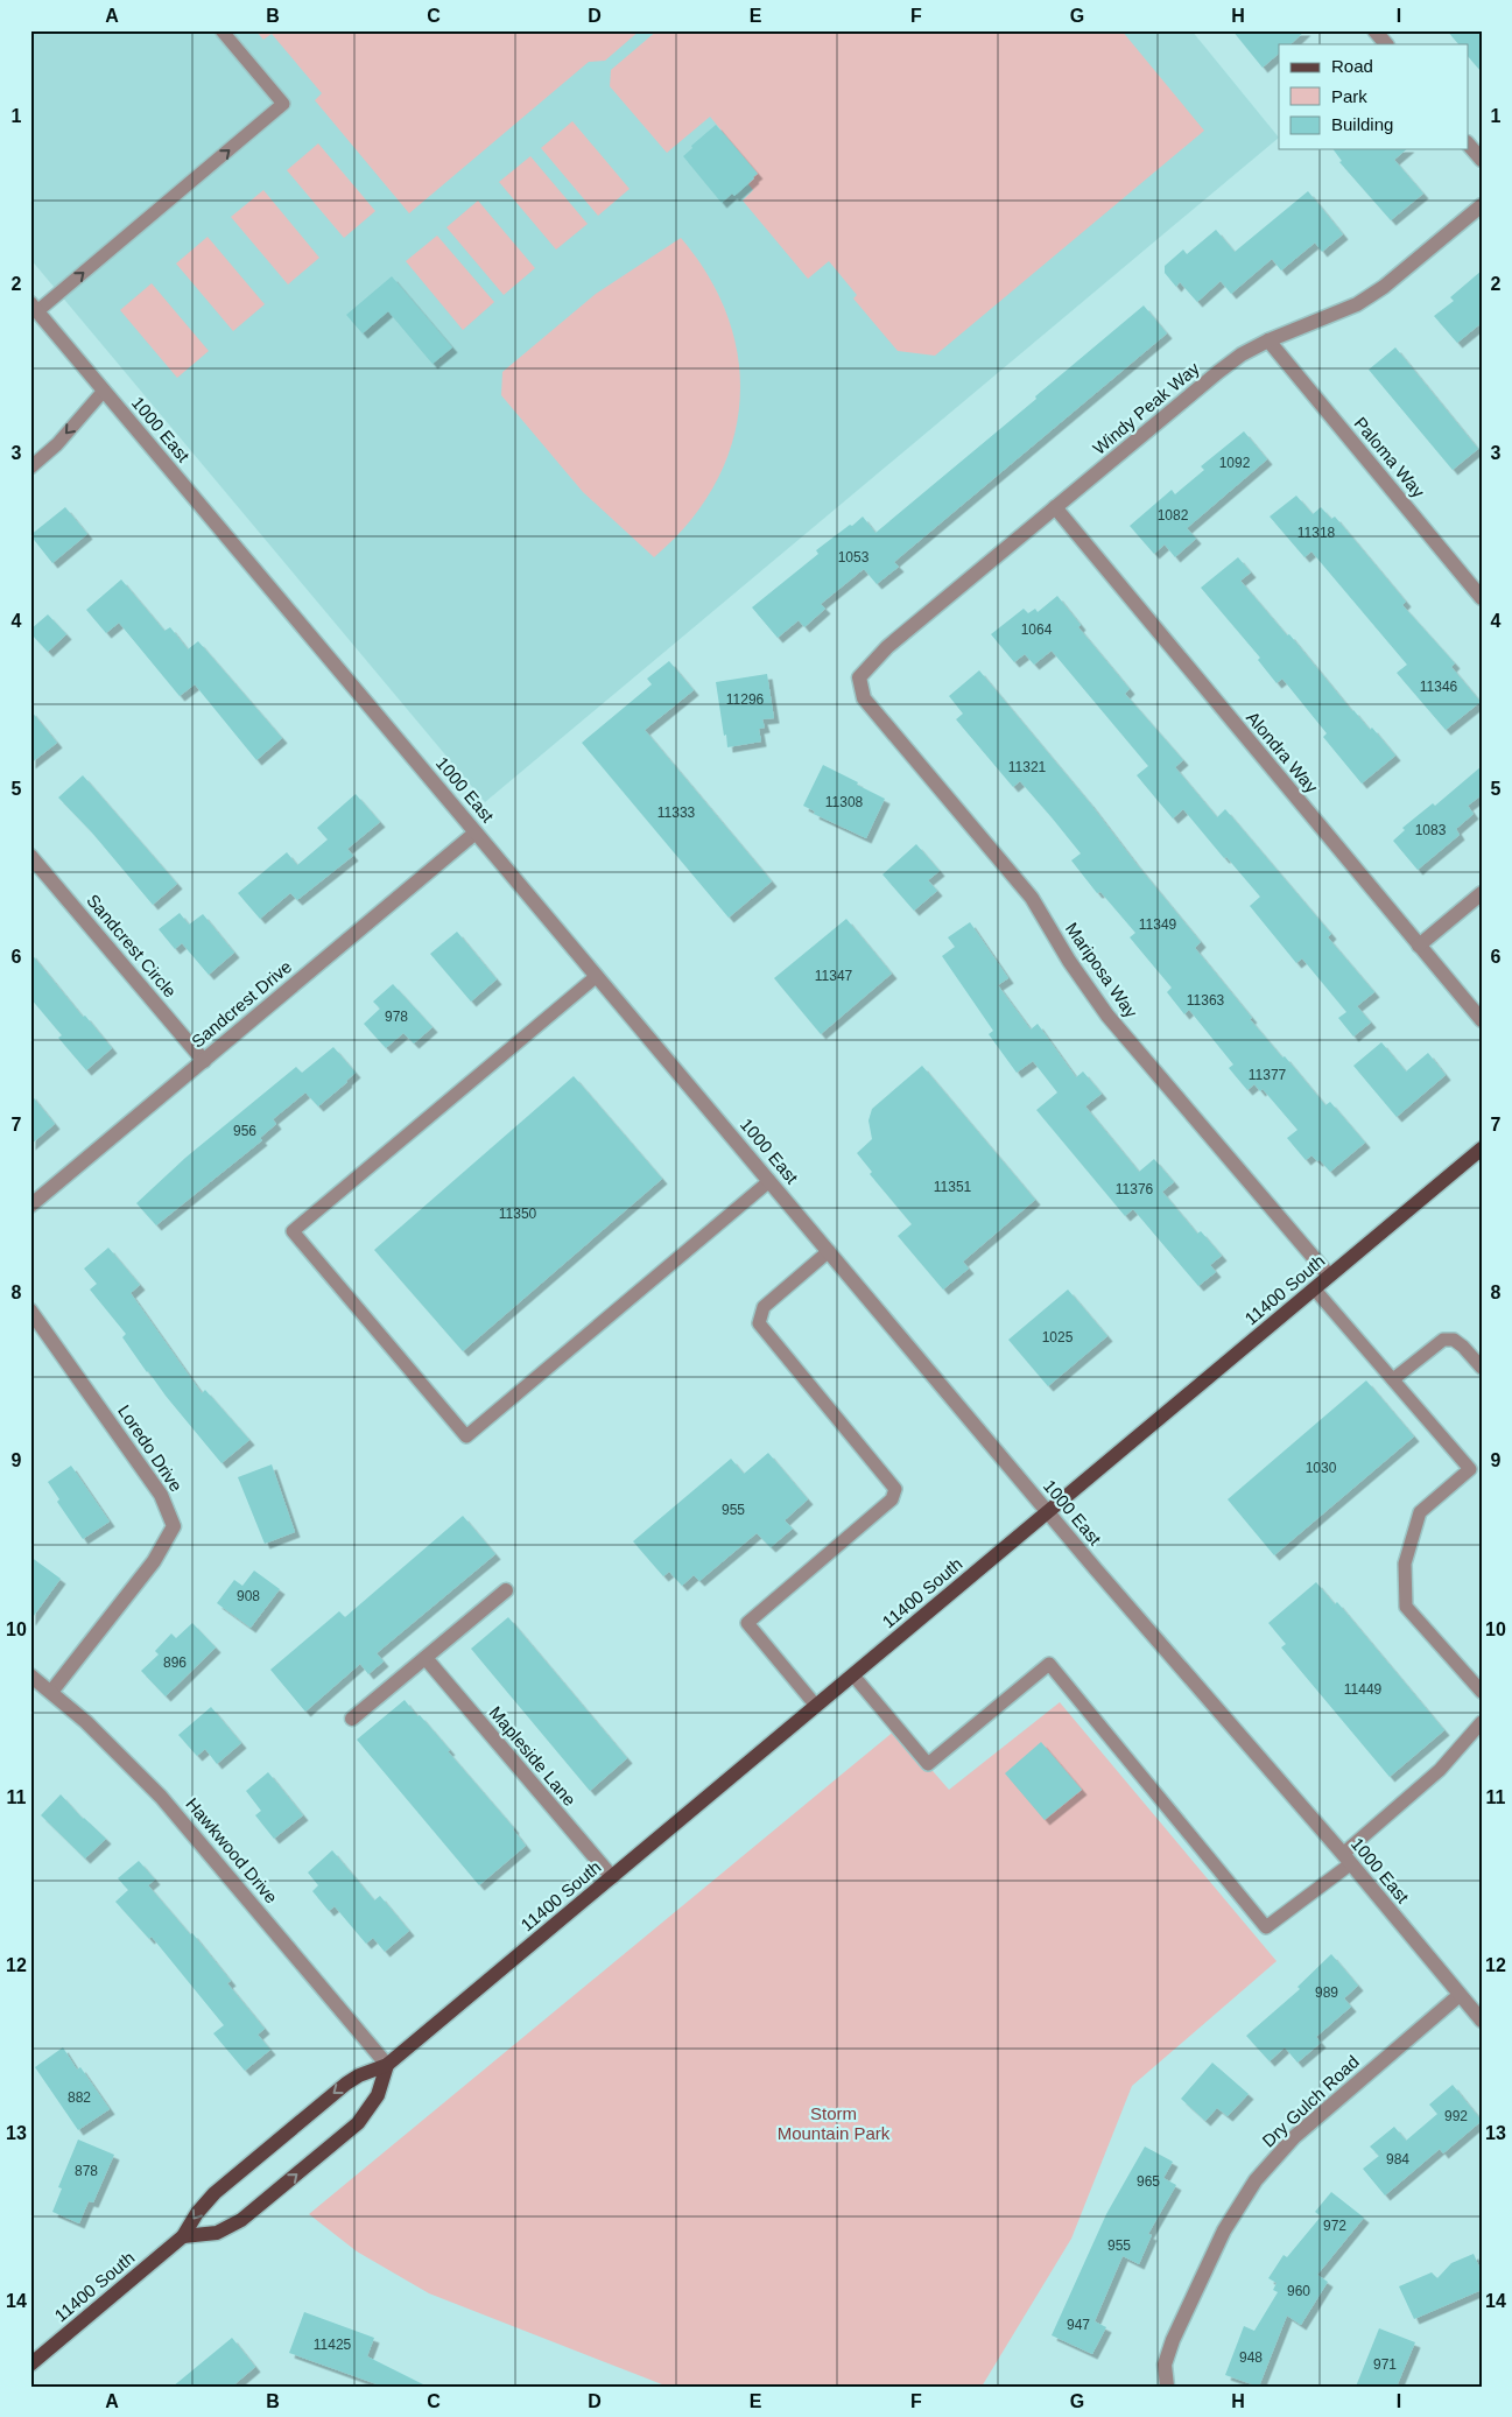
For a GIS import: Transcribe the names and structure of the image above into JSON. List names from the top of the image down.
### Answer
{
  "streets": {
    "main road": ["11400 South"],
    "street": [
      "Windy Peak Way",
      "1000 East",
      "Paloma Way",
      "Alondra Way",
      "Sandcrest Circle",
      "Mariposa Way",
      "Sandcrest Drive",
      "Loredo Drive",
      "Mapleside Lane",
      "Hawkwood Drive",
      "Dry Gulch Road"
    ]
  },
  "crossings": [
    ["Windy Peak Way", "Paloma Way"],
    ["Windy Peak Way", "Alondra Way"],
    ["Windy Peak Way", "Mariposa Way"],
    ["1000 East", "Sandcrest Drive"],
    ["1000 East", "11400 South"],
    ["1000 East", "Dry Gulch Road"],
    ["Sandcrest Circle", "Sandcrest Drive"],
    ["Mariposa Way", "11400 South"],
    ["11400 South", "Mapleside Lane"],
    ["11400 South", "Hawkwood Drive"],
    ["Loredo Drive", "Hawkwood Drive"]
  ],
  "parks": ["Storm Mountain Park"],
  "house_numbers": [
    "1092",
    "1082",
    "11318",
    "1053",
    "1064",
    "11346",
    "11296",
    "11321",
    "11308",
    "11333",
    "1083",
    "11349",
    "11347",
    "11363",
    "978",
    "11377",
    "956",
    "11351",
    "11376",
    "11350",
    "1025",
    "1030",
    "955",
    "908",
    "896",
    "11449",
    "989",
    "882",
    "992",
    "984",
    "878",
    "965",
    "972",
    "955",
    "960",
    "947",
    "11425",
    "948",
    "971"
  ],
  "legend": ["Road", "Park", "Building"],
  "grid": {
    "columns": [
      "A",
      "B",
      "C",
      "D",
      "E",
      "F",
      "G",
      "H",
      "I"
    ],
    "rows": [
      "1",
      "2",
      "3",
      "4",
      "5",
      "6",
      "7",
      "8",
      "9",
      "10",
      "11",
      "12",
      "13",
      "14"
    ]
  }
}
